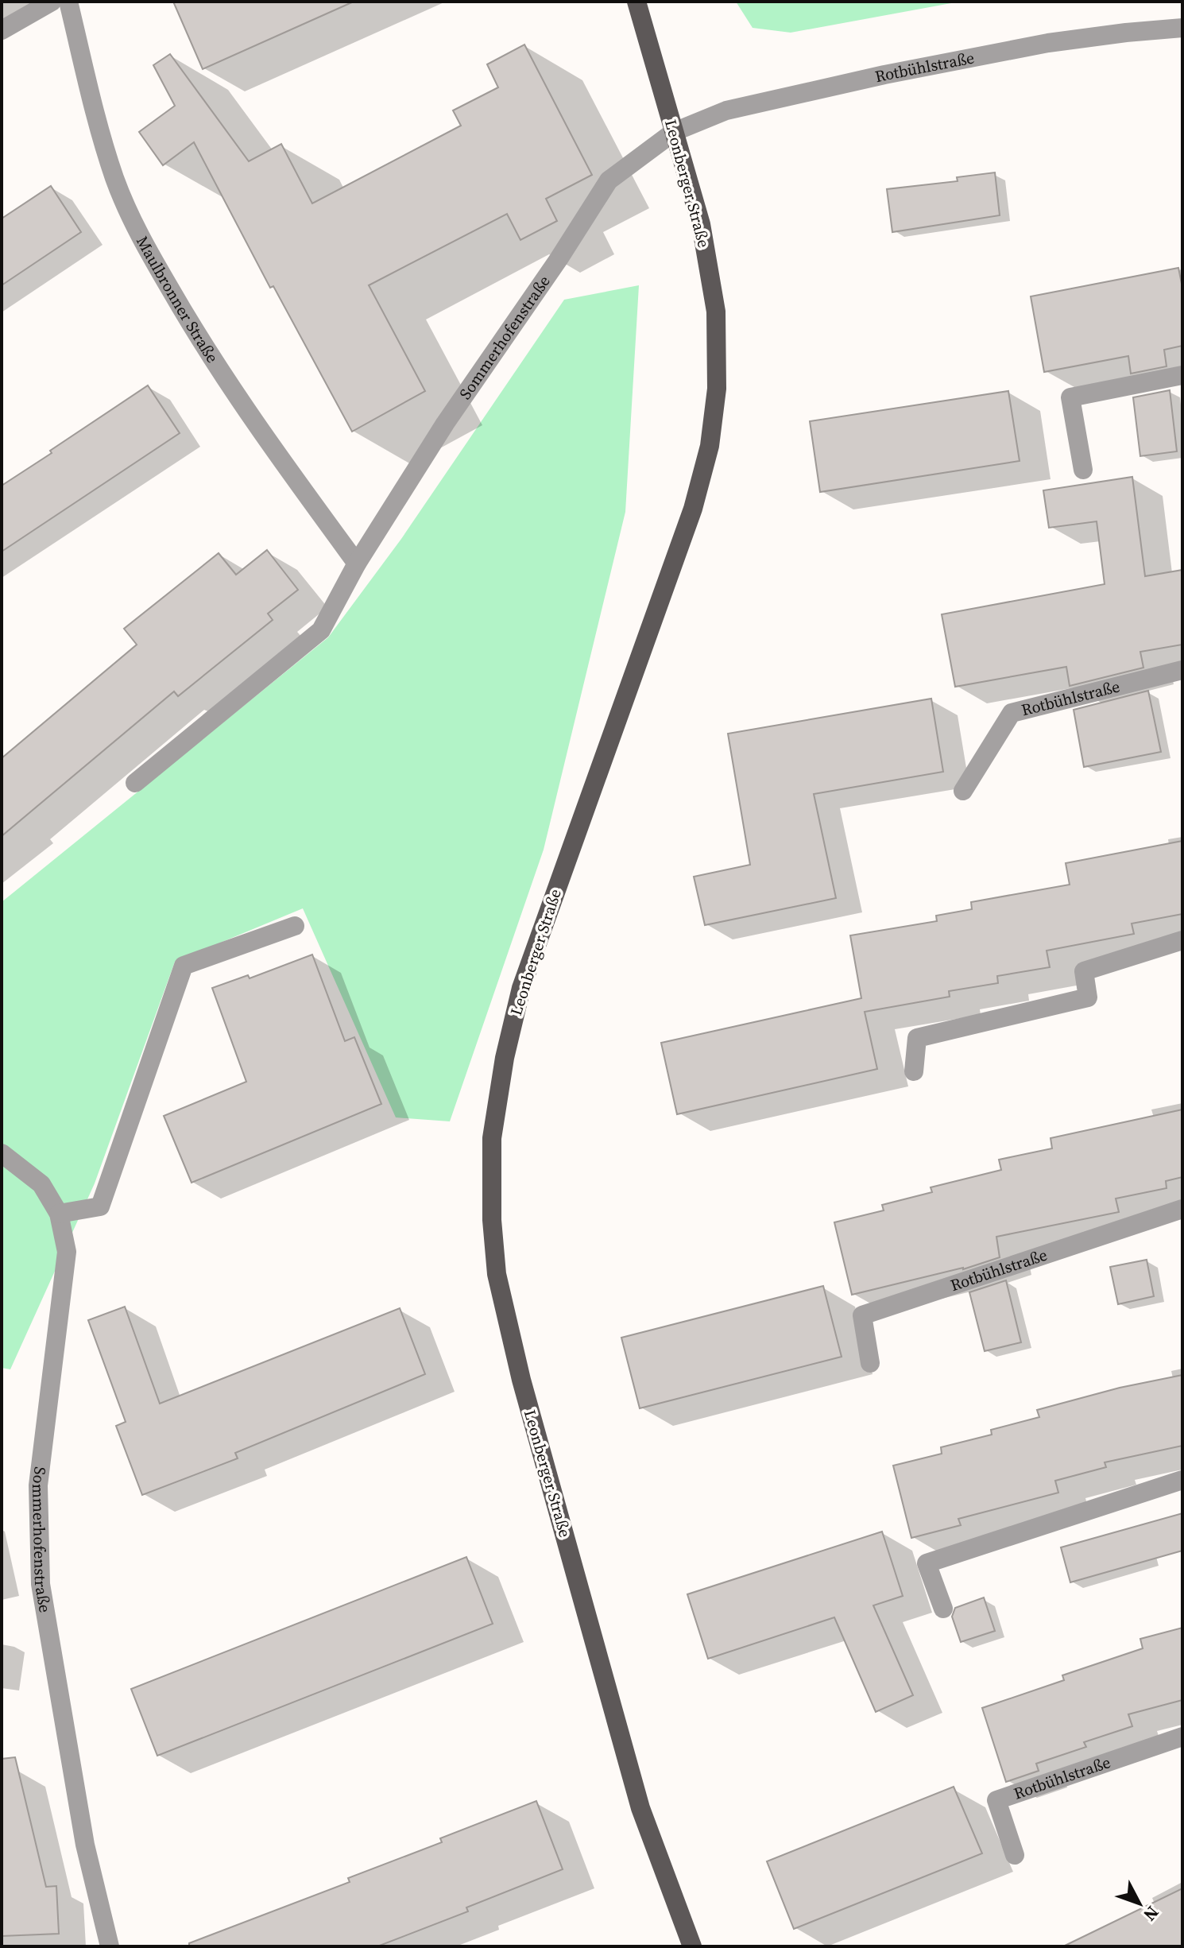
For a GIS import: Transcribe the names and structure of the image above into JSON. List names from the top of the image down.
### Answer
{
  "streets": {
    "main road": ["Leonberger Straße"],
    "street": ["Rotbühlstraße", "Maulbronner Straße", "Sommerhofenstraße"]
  },
  "crossings": [
    ["Rotbühlstraße", "Leonberger Straße"],
    ["Rotbühlstraße", "Sommerhofenstraße"],
    ["Leonberger Straße", "Sommerhofenstraße"],
    ["Maulbronner Straße", "Sommerhofenstraße"]
  ],
  "north": "bottom right"
}
